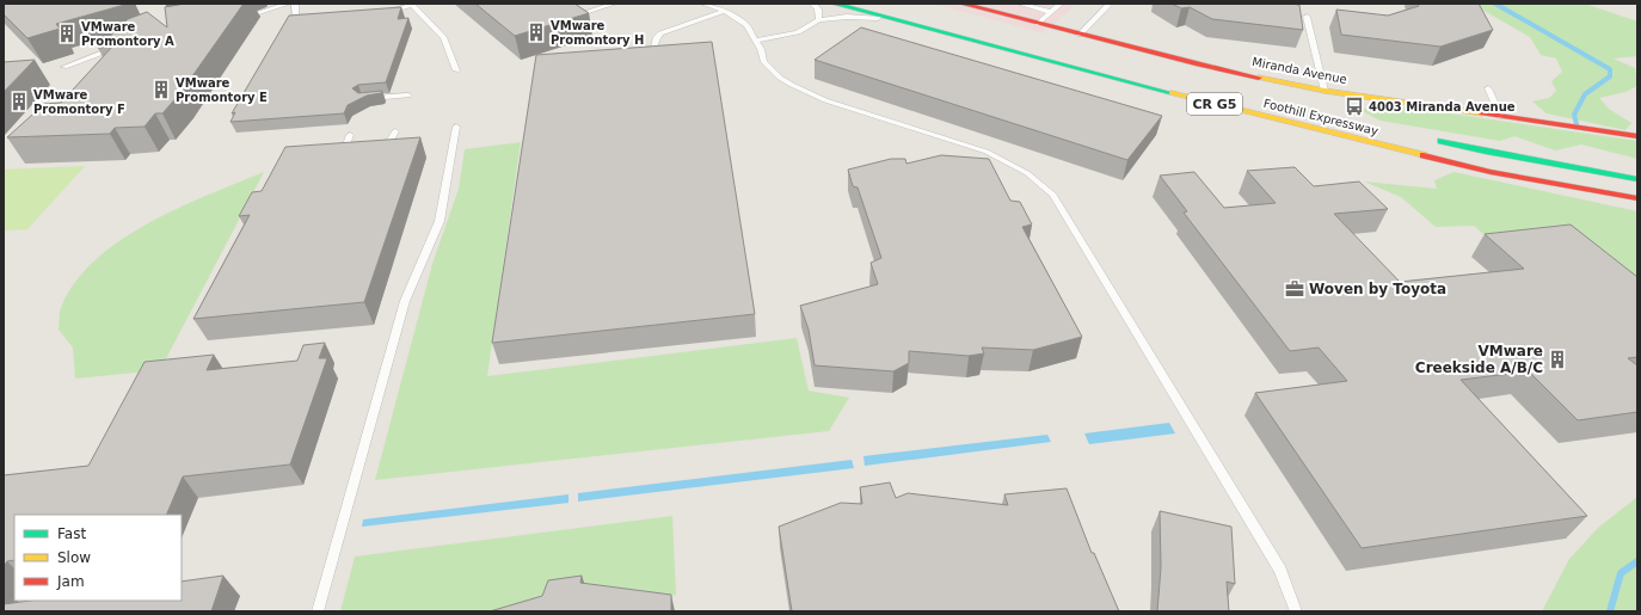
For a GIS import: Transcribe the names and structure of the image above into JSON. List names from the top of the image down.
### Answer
{
  "streets": {
    "main road": ["Miranda Avenue", "CR G5", "Foothill Expressway"]
  },
  "places": {
    "building": [
      "VMware Promontory H",
      "VMware Promontory A",
      "VMware Promontory E",
      "VMware Promontory F",
      "VMware Creekside A/B/C"
    ],
    "bus stop": ["4003 Miranda Avenue"],
    "office": ["Woven by Toyota"]
  },
  "legend": ["Fast", "Slow", "Jam"]
}
